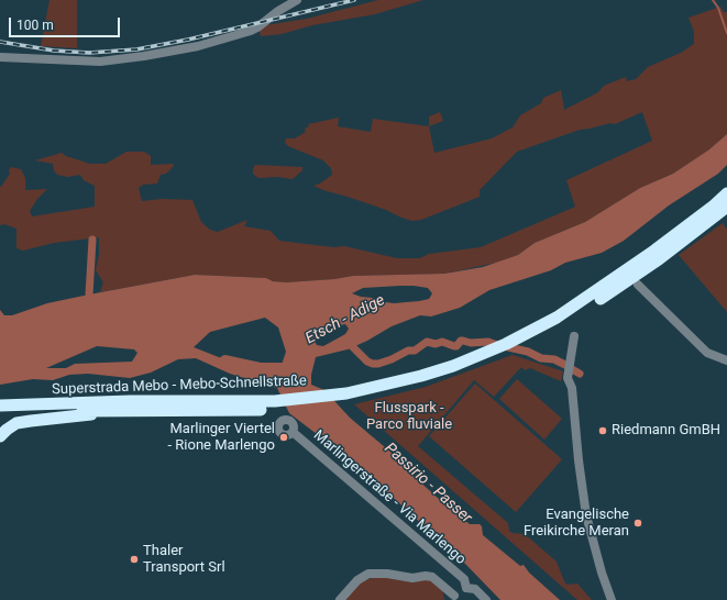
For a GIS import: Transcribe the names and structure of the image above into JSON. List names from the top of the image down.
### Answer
{
  "streets": {
    "highway": ["Superstrada Mebo - Mebo-Schnellstraße"],
    "street": ["Marlingerstraße - Via Marlengo"]
  },
  "water": ["Etsch - Adige", "Passirio - Passer"],
  "parks": ["Flusspark - Parco fluviale"],
  "places": [
    "Riedmann GmBH",
    "Marlinger Viertel - Rione Marlengo",
    "Evangelische Freikirche Meran",
    "Thaler Transport Srl"
  ],
  "scale_bar": "100 m"
}
